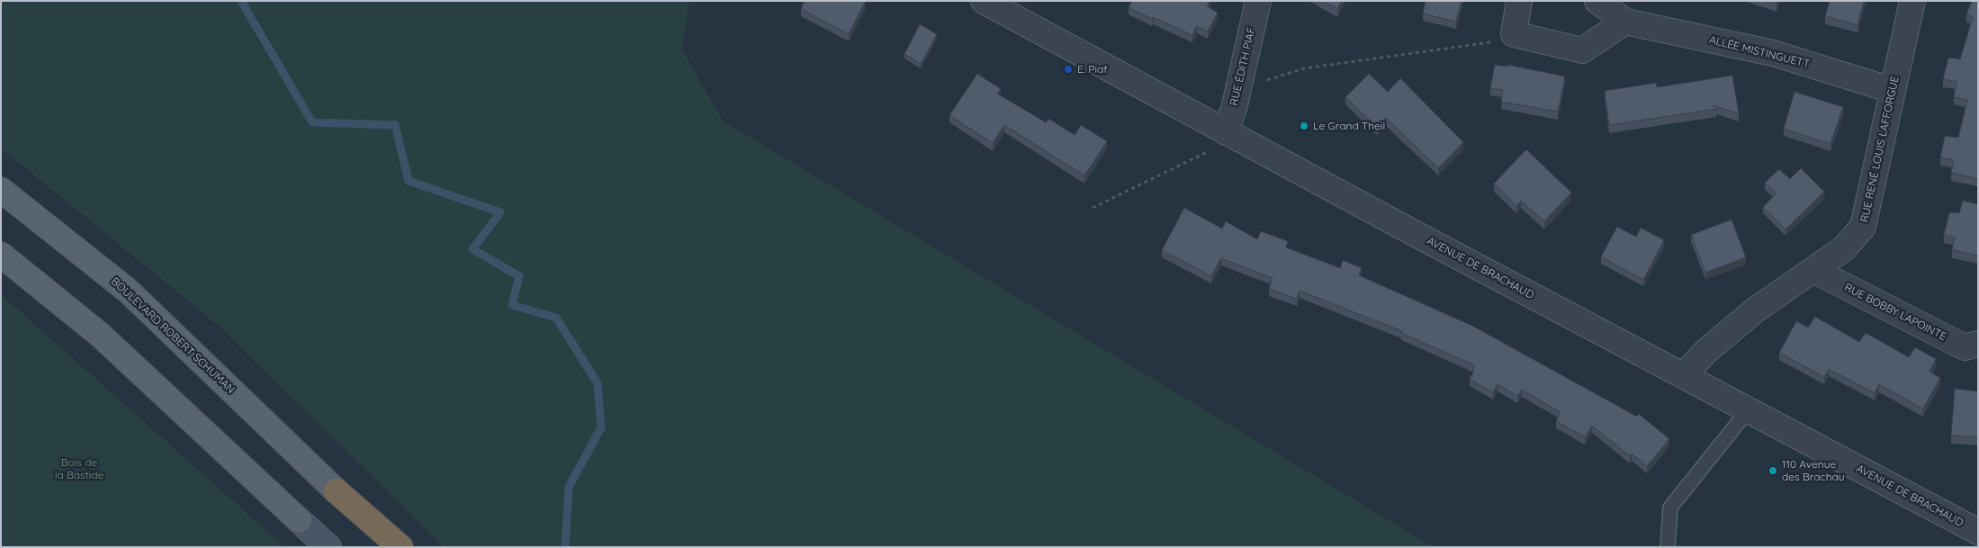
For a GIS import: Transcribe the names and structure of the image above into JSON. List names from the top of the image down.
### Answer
{
  "streets": {
    "main road": ["BOULEVARD ROBERT SCHUMAN"],
    "street": [
      "ALLÉE MISTINGUETT",
      "RUE ÉDITH PIAF",
      "RUE RENÉ LOUIS LAFFORGUE",
      "AVENUE DE BRACHAUD",
      "RUE BOBBY LAPOINTE"
    ]
  },
  "crossings": [
    ["ALLÉE MISTINGUETT", "RUE RENÉ LOUIS LAFFORGUE"],
    ["RUE ÉDITH PIAF", "AVENUE DE BRACHAUD"],
    ["RUE RENÉ LOUIS LAFFORGUE", "AVENUE DE BRACHAUD"],
    ["RUE RENÉ LOUIS LAFFORGUE", "RUE BOBBY LAPOINTE"]
  ],
  "parks": ["Bois de la Bastide"],
  "places": ["E. Piaf", "Le Grand Theil", "110 Avenue des Brachau"]
}
